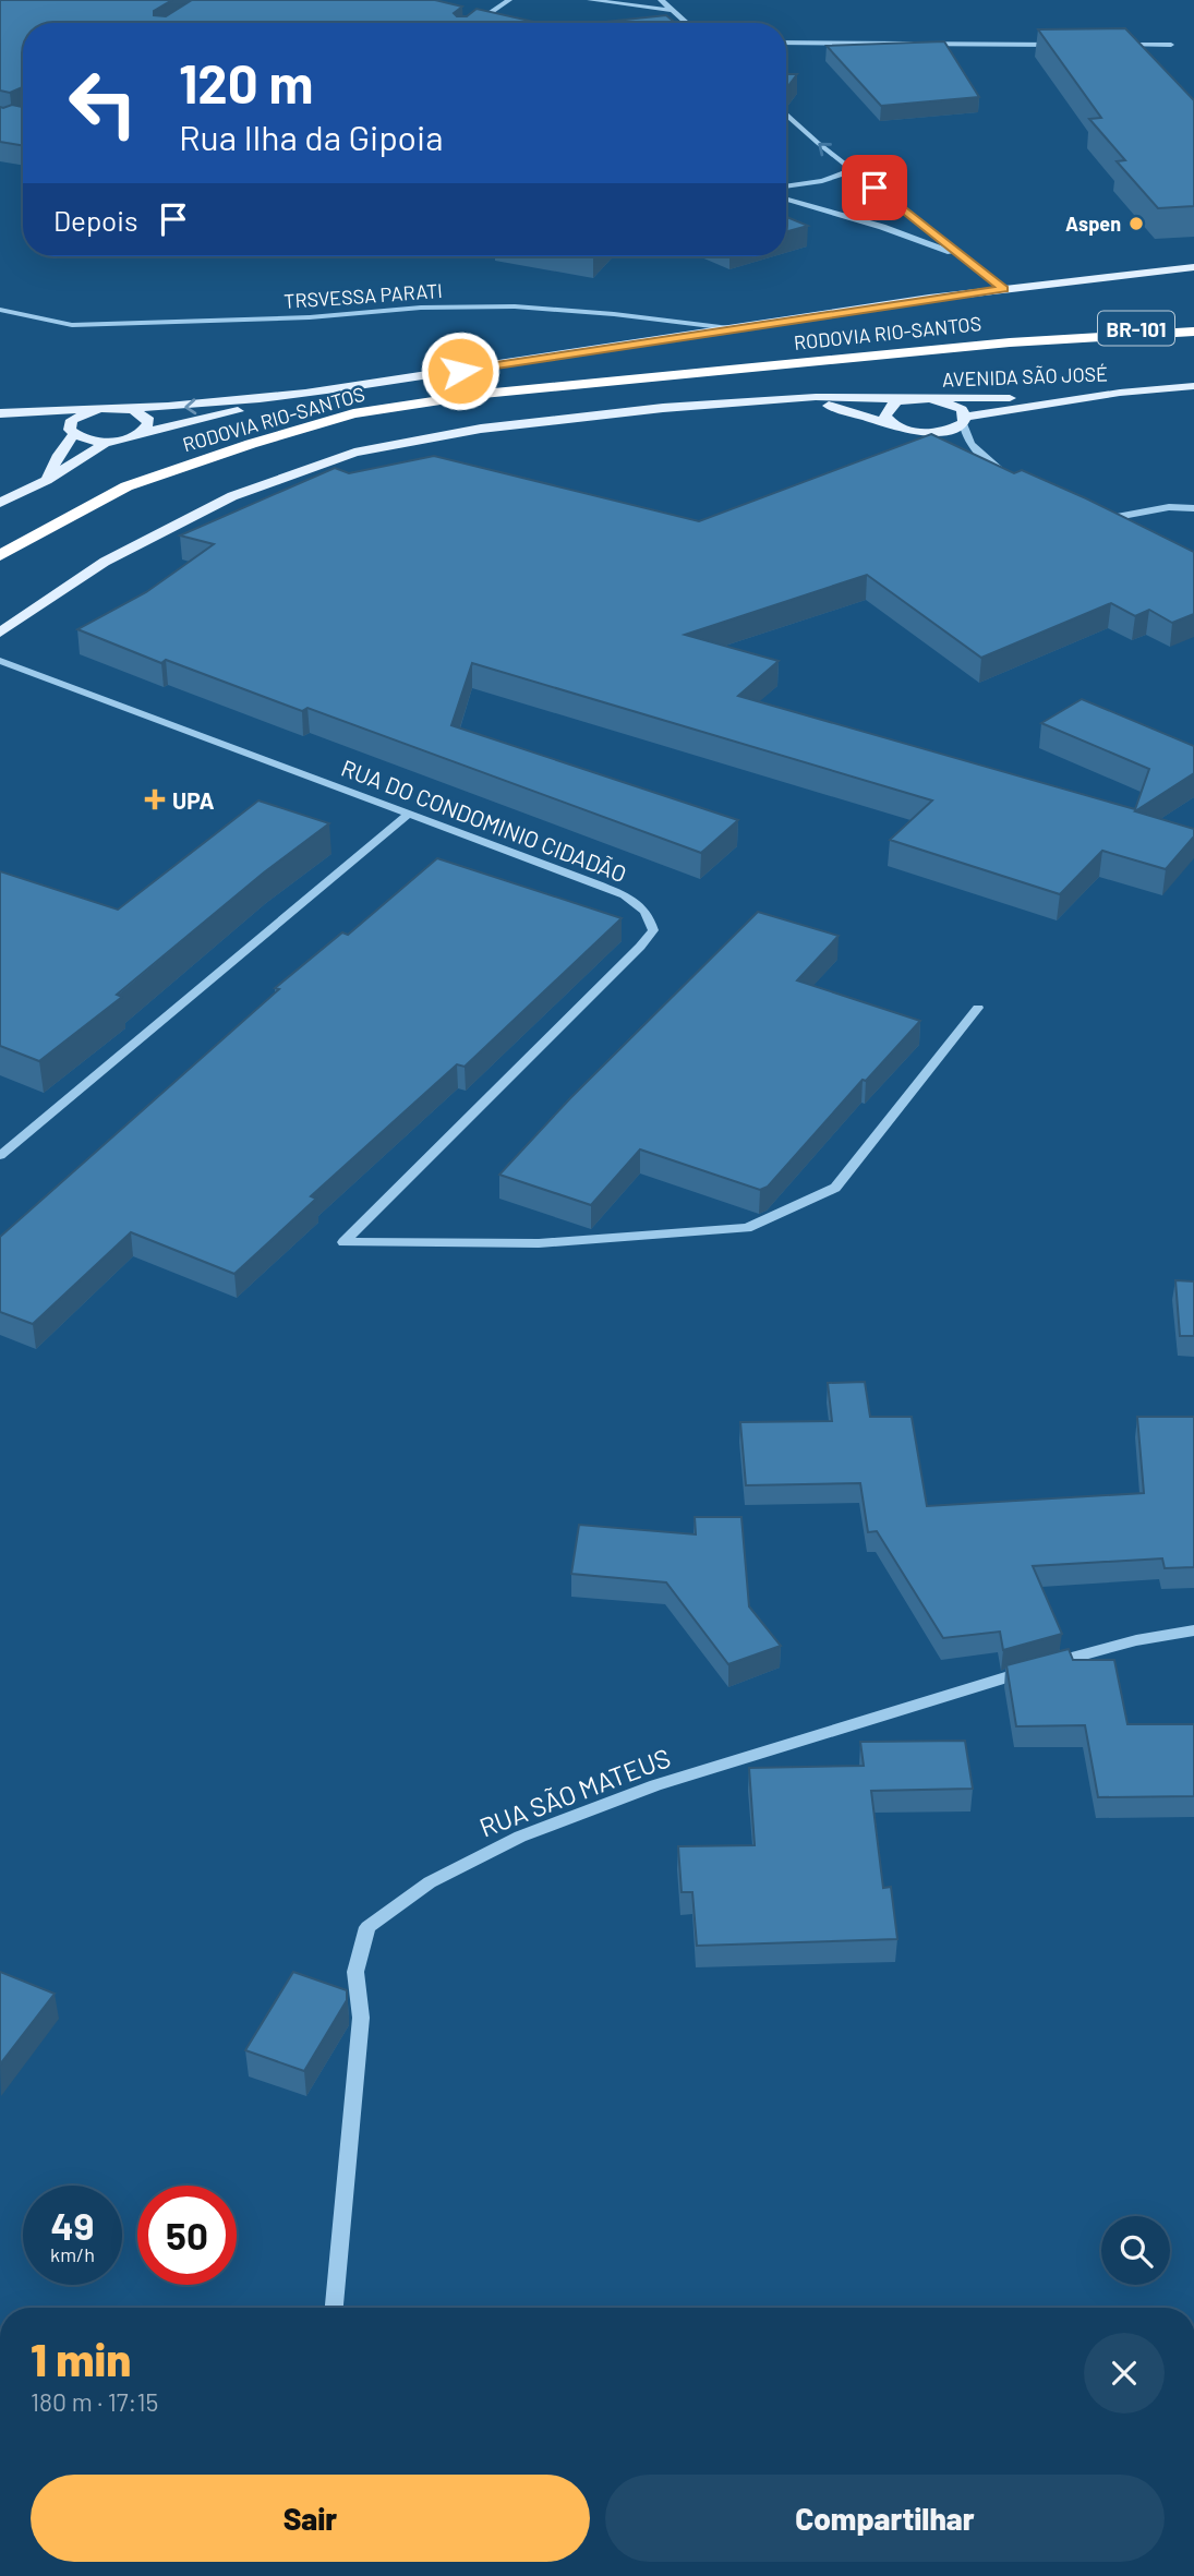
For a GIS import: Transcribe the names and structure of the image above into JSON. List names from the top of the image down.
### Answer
{
  "streets": {
    "highway": ["BR-101", "RODOVIA RIO-SANTOS"],
    "main road": ["AVENIDA SÃO JOSÉ"],
    "street": ["TRSVESSA PARATI", "RUA DO CONDOMINIO CIDADÃO", "RUA SÃO MATEUS"]
  },
  "places": {
    "other": ["Aspen"],
    "health": ["UPA"]
  },
  "page": {
    "turn": ["120 m", "Rua Ilha da Gipoia"],
    "then": "Depois",
    "speed": "49 km/h",
    "limit": "50",
    "heading": ["1 min", "180 m · 17:15"],
    "buttons": ["Sair", "Compartilhar"]
  }
}
